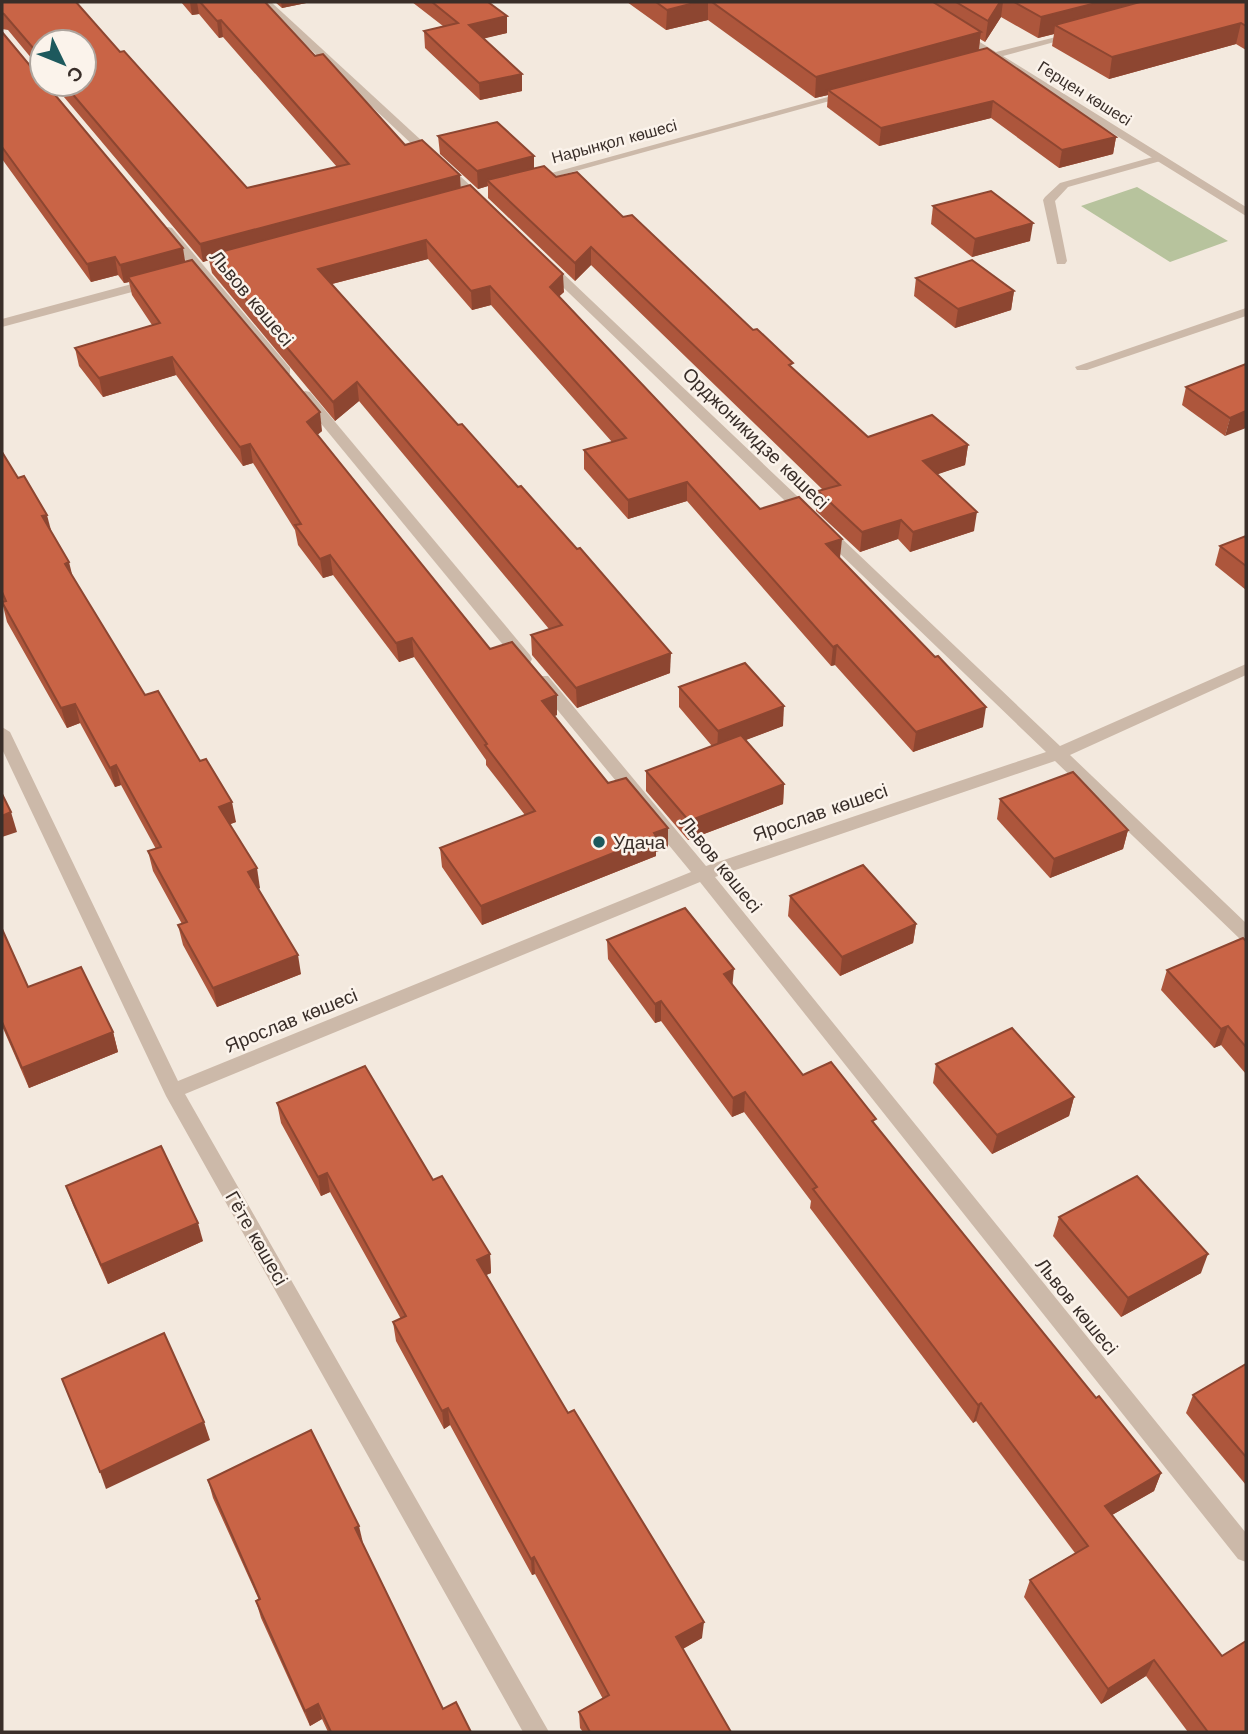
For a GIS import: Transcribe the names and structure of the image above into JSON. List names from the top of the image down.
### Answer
{
  "streets": {
    "street": [
      "Герцен көшесі",
      "Нарынқол көшесі",
      "Львов көшесі",
      "Орджоникидзе көшесі",
      "Ярослав көшесі",
      "Гёте көшесі"
    ]
  },
  "crossings": [
    ["Львов көшесі", "Ярослав көшесі"],
    ["Орджоникидзе көшесі", "Ярослав көшесі"],
    ["Ярослав көшесі", "Гёте көшесі"]
  ],
  "places": ["Удача"],
  "north": "bottom right"
}
